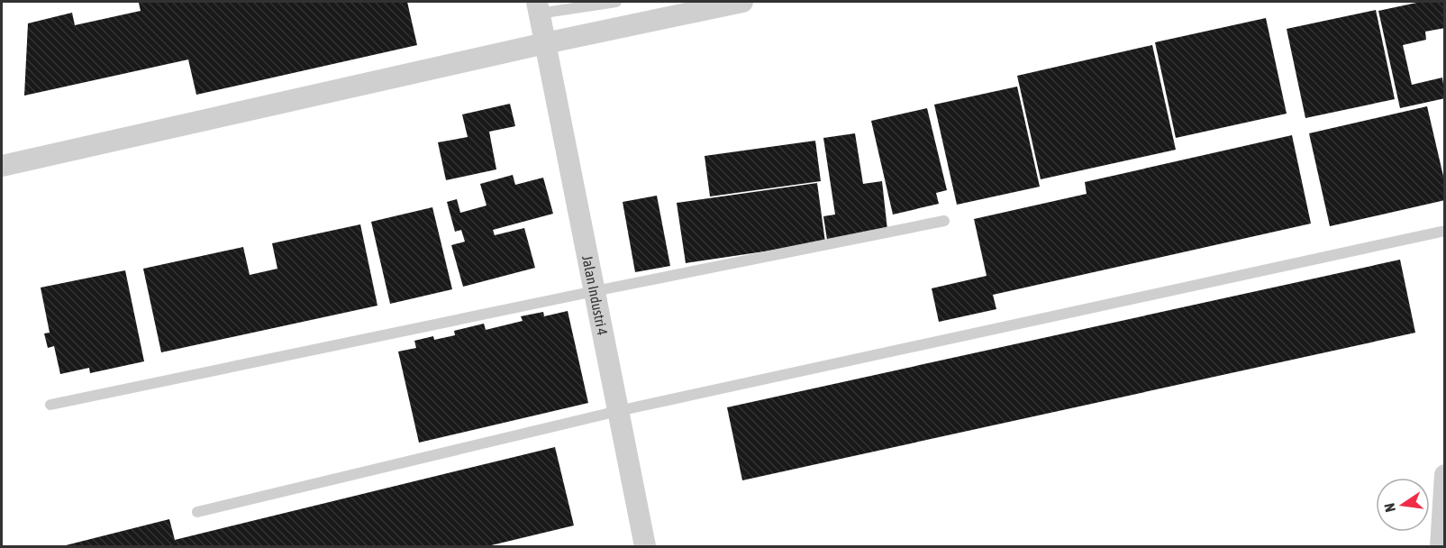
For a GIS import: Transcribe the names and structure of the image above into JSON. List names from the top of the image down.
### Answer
{
  "streets": {
    "street": ["Jalan Industri 4"]
  },
  "north": "left"
}
